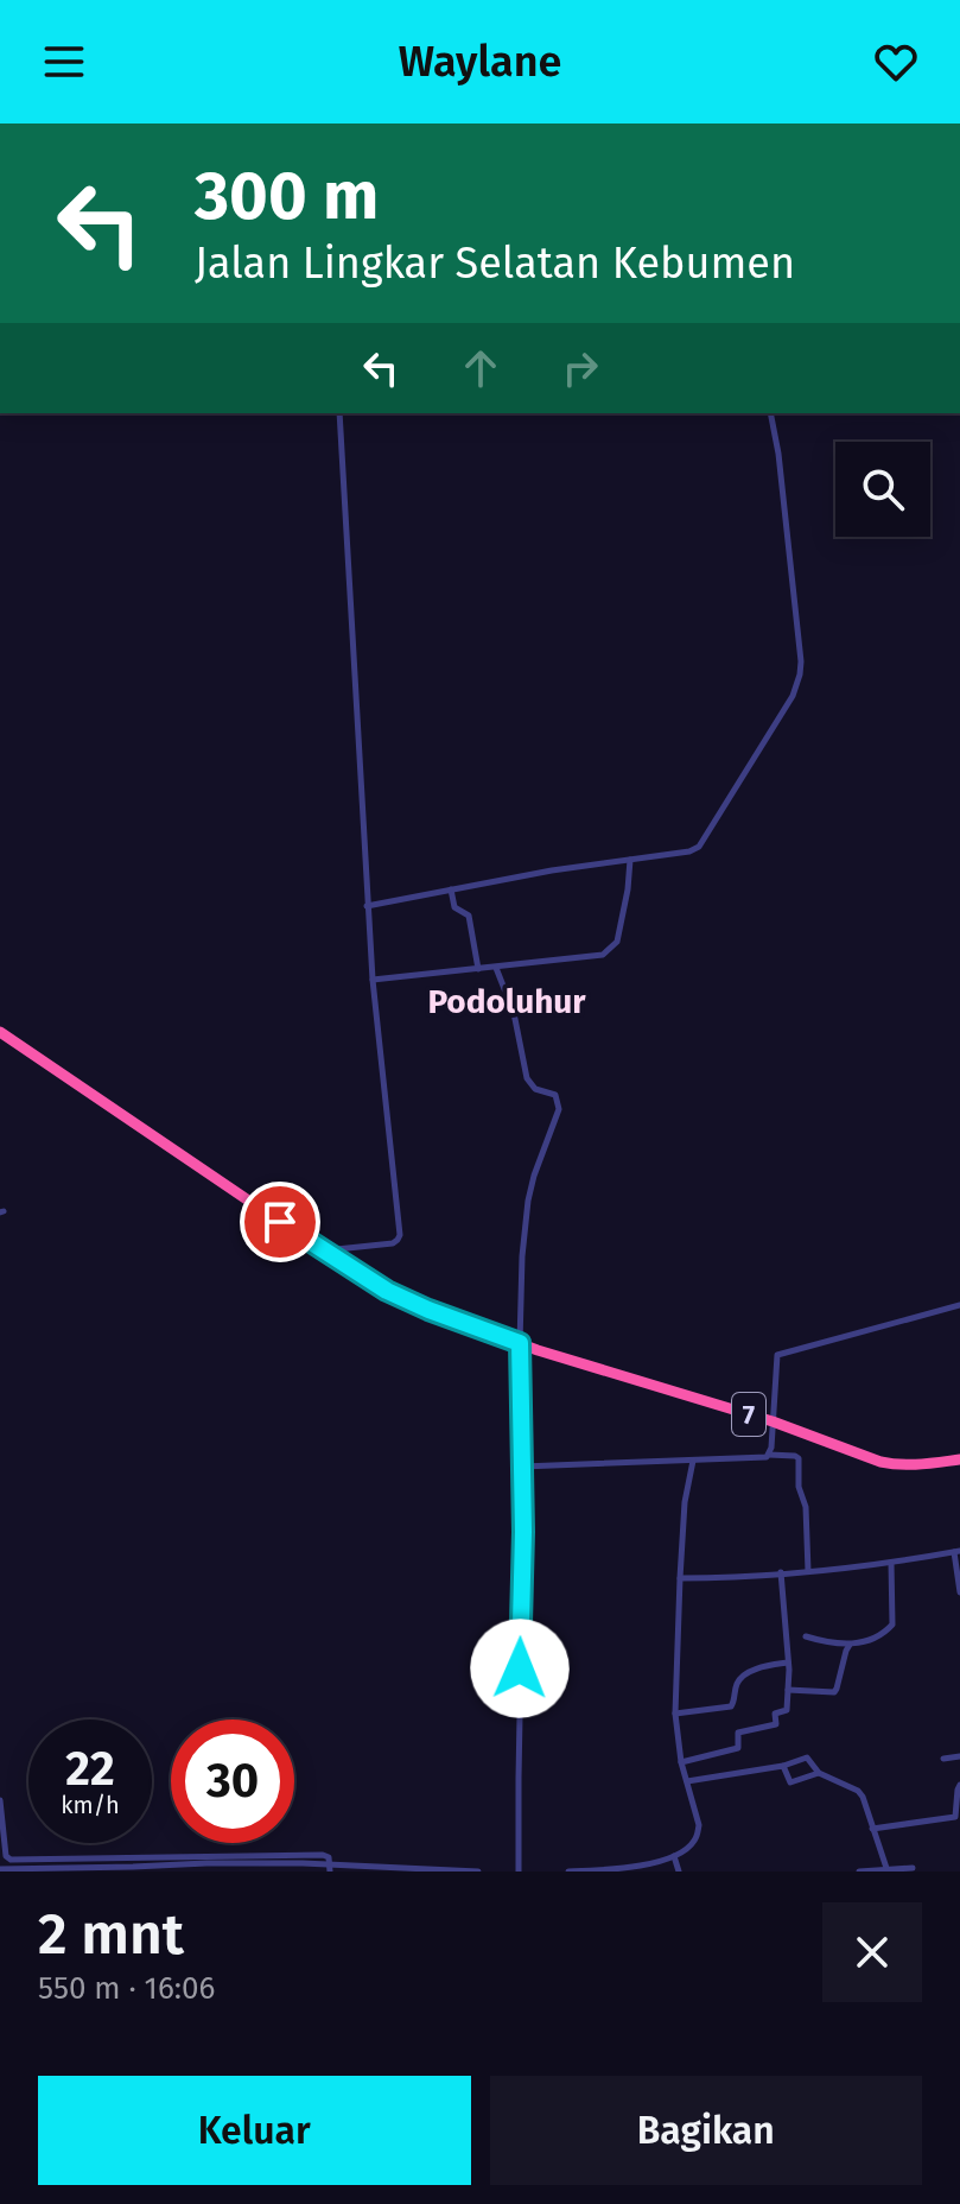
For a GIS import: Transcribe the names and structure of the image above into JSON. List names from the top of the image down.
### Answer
{
  "streets": {
    "highway": ["7"]
  },
  "districts": ["Podoluhur"],
  "page": {
    "header": "Waylane",
    "turn": ["300 m", "Jalan Lingkar Selatan Kebumen"],
    "speed": "22 km/h",
    "limit": "30",
    "heading": ["2 mnt", "550 m · 16:06"],
    "buttons": ["Keluar", "Bagikan"]
  }
}
